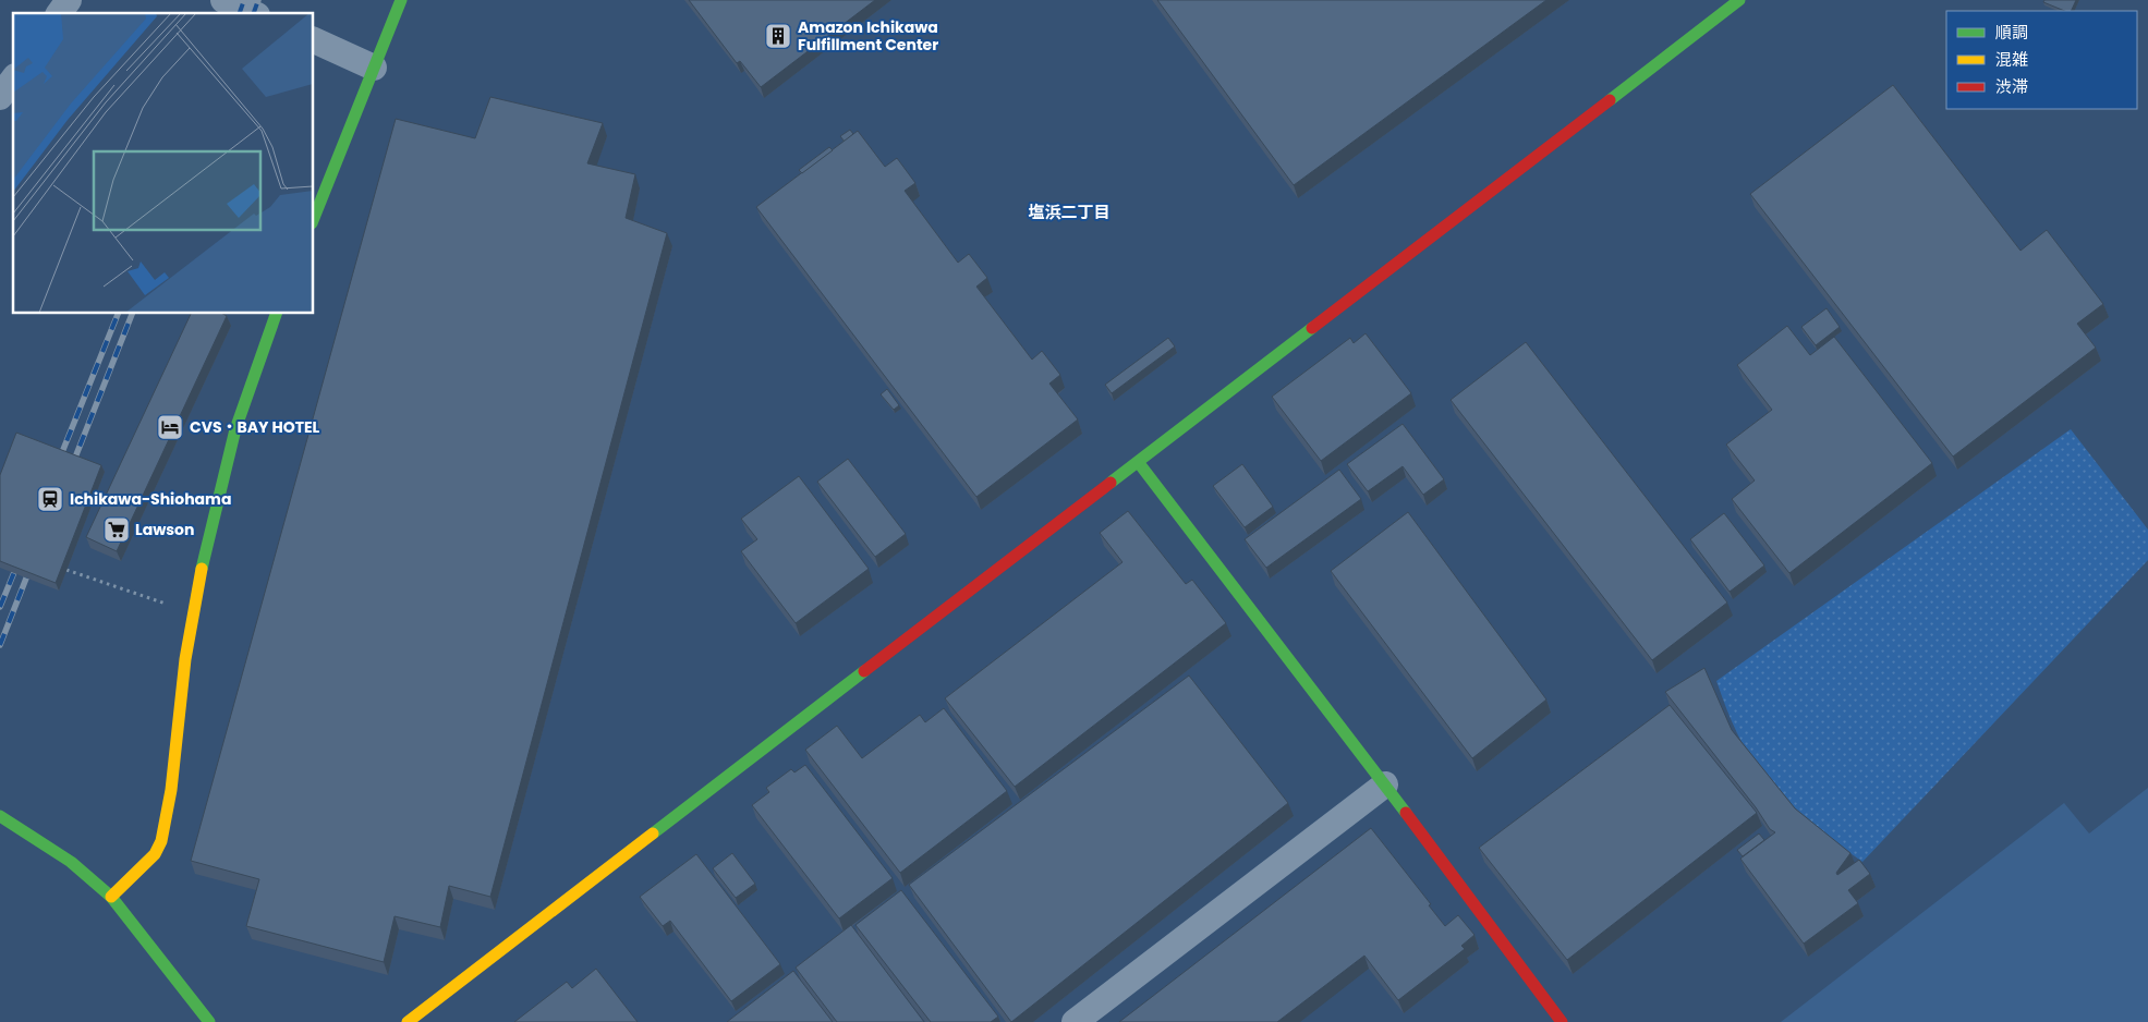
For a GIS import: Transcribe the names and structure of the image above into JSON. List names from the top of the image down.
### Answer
{
  "districts": ["塩浜二丁目"],
  "places": {
    "building": ["Amazon Ichikawa Fulfillment Center"],
    "hotel": ["CVS・BAY HOTEL"],
    "station": ["Ichikawa-Shiohama"],
    "supermarket": ["Lawson"]
  },
  "legend": ["順調", "混雑", "渋滞"]
}
